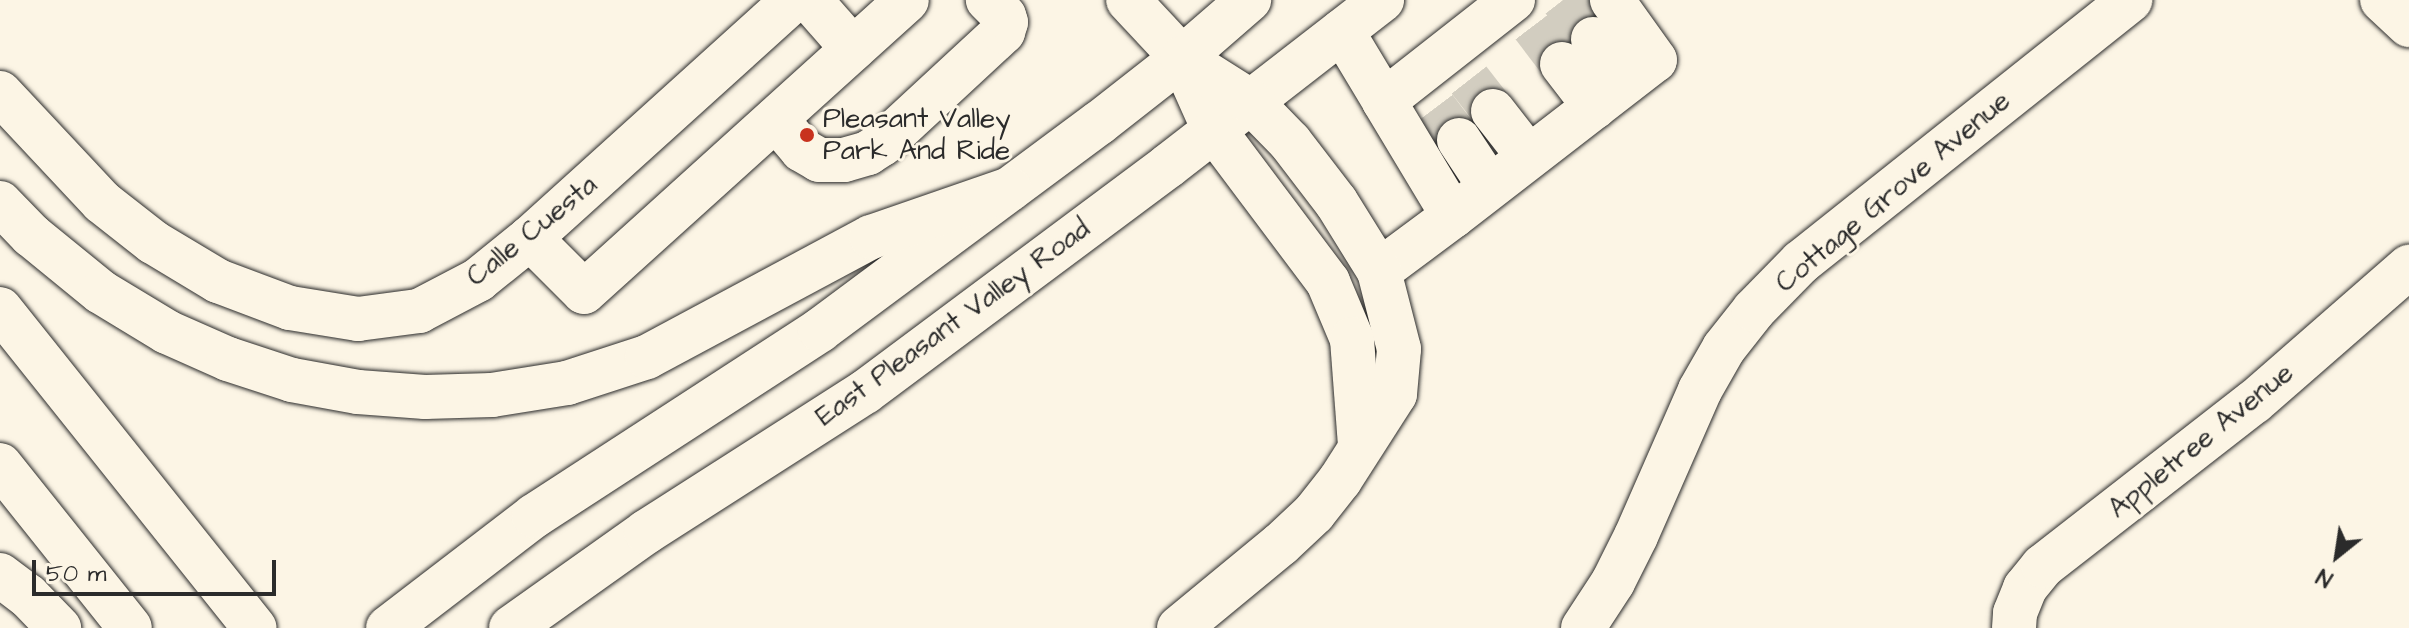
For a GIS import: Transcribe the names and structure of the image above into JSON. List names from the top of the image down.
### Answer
{
  "streets": {
    "main road": [
      "Cottage Grove Avenue",
      "Calle Cuesta",
      "East Pleasant Valley Road",
      "Appletree Avenue"
    ]
  },
  "places": ["Pleasant Valley Park And Ride"],
  "scale_bar": "50 m",
  "north": "bottom left"
}
